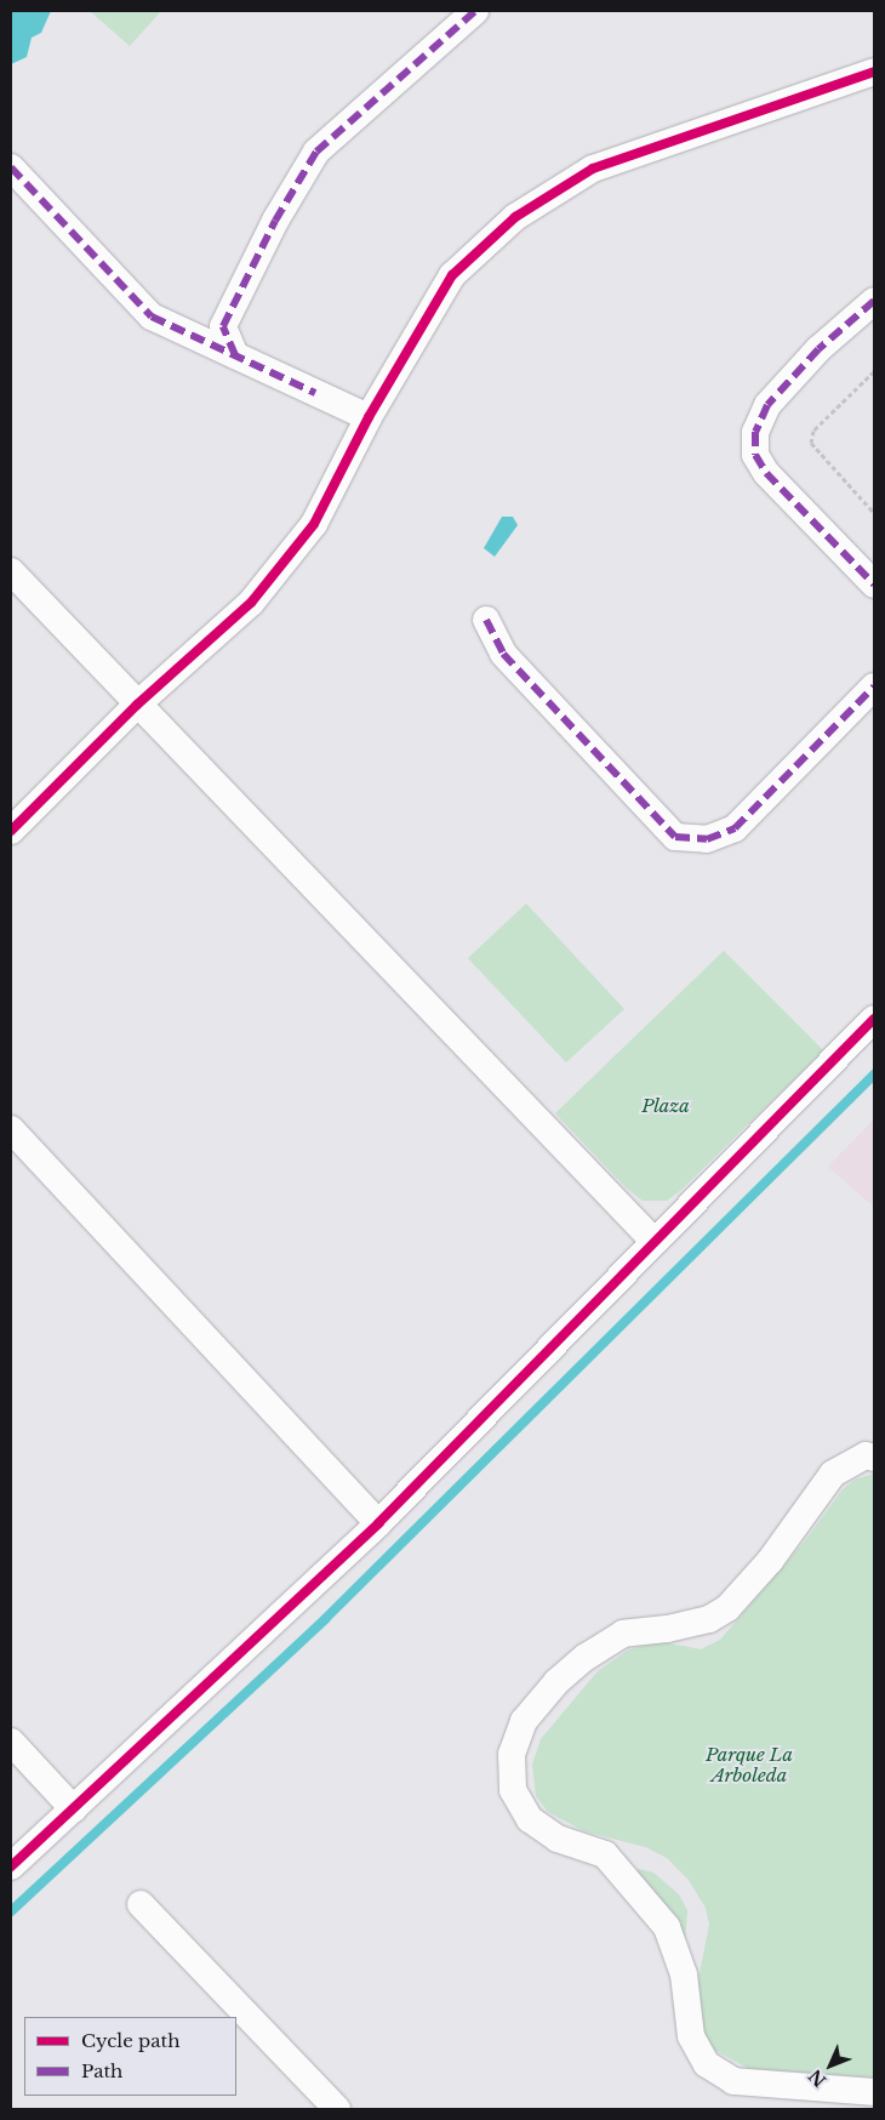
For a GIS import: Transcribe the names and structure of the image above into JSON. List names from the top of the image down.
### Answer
{
  "parks": ["Plaza", "Parque La Arboleda"],
  "legend": ["Cycle path", "Path"],
  "north": "bottom left"
}
